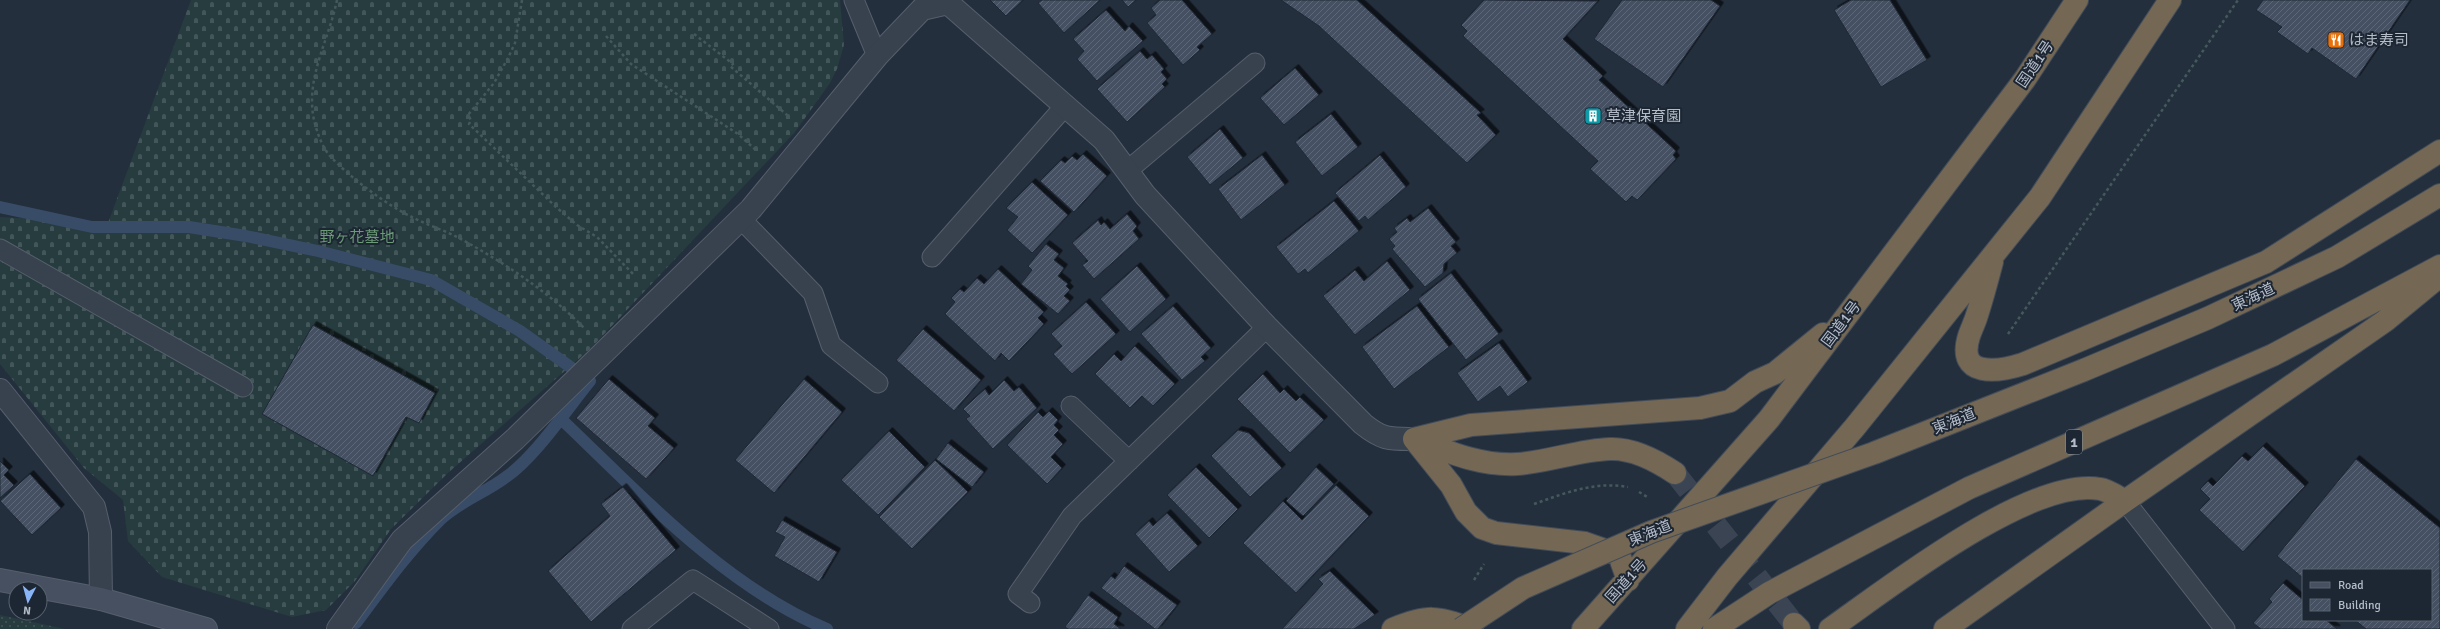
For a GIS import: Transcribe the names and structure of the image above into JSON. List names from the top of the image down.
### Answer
{
  "streets": {
    "highway": ["国道1号", "東海道", "1"]
  },
  "parks": ["野ヶ花墓地"],
  "places": {
    "restaurant": ["はま寿司"],
    "building": ["草津保育園"]
  },
  "legend": ["Road", "Building"],
  "north": "bottom"
}
